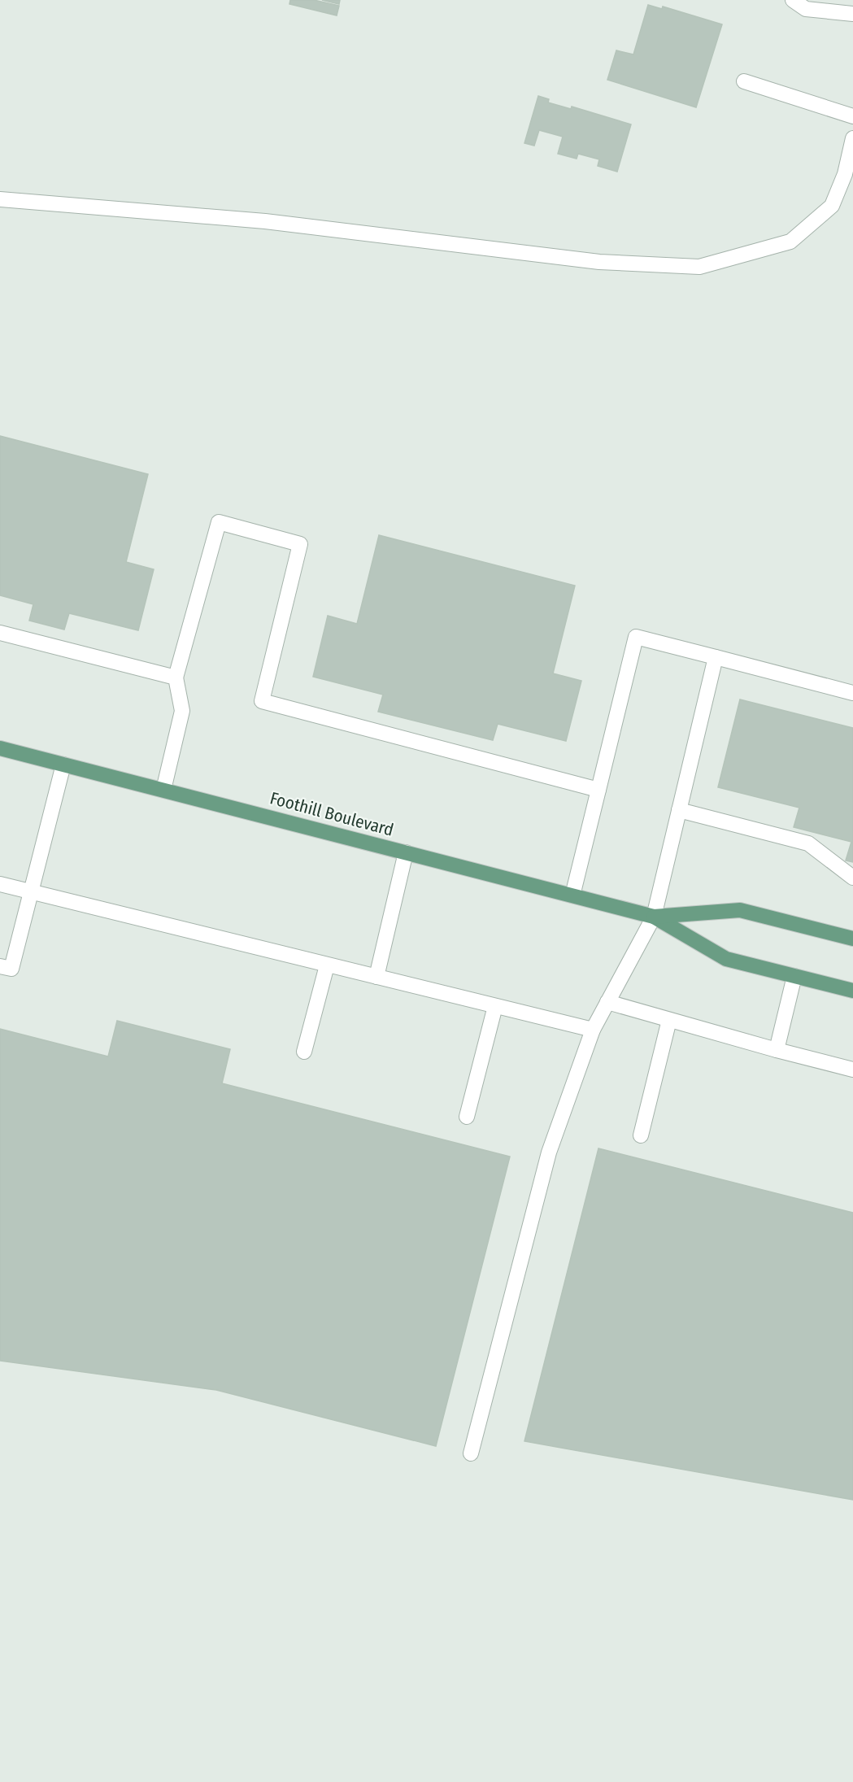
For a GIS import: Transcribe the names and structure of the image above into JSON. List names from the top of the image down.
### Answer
{
  "streets": {
    "main road": ["Foothill Boulevard"]
  }
}
